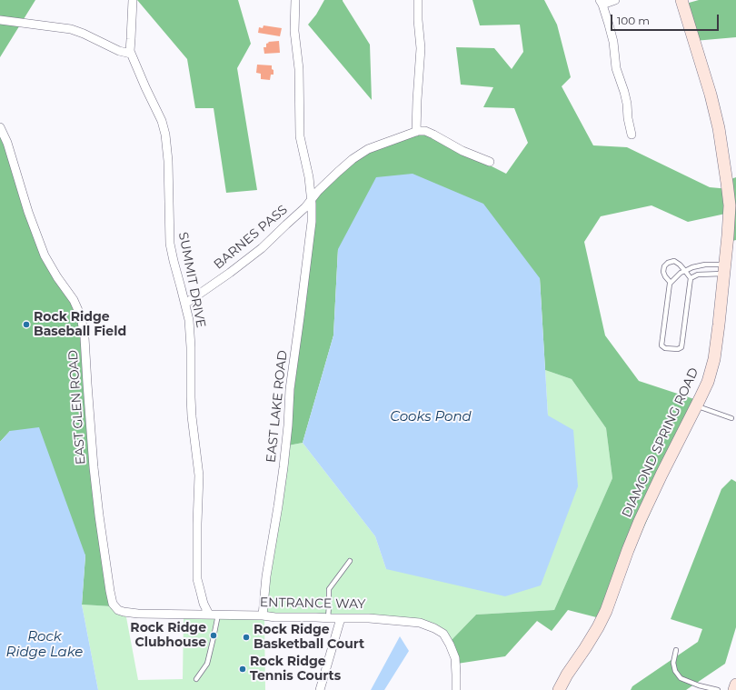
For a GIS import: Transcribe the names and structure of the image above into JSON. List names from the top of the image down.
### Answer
{
  "streets": {
    "street": [
      "BARNES PASS",
      "SUMMIT DRIVE",
      "EAST LAKE ROAD",
      "EAST GLEN ROAD",
      "DIAMOND SPRING ROAD",
      "ENTRANCE WAY"
    ]
  },
  "crossings": [
    ["BARNES PASS", "SUMMIT DRIVE"],
    ["BARNES PASS", "EAST LAKE ROAD"],
    ["SUMMIT DRIVE", "ENTRANCE WAY"],
    ["EAST LAKE ROAD", "ENTRANCE WAY"],
    ["EAST GLEN ROAD", "ENTRANCE WAY"]
  ],
  "water": ["Cooks Pond", "Rock Ridge Lake"],
  "places": [
    "Rock Ridge Baseball Field",
    "Rock Ridge Clubhouse",
    "Rock Ridge Basketball Court",
    "Rock Ridge Tennis Courts"
  ],
  "scale_bar": "100 m"
}
